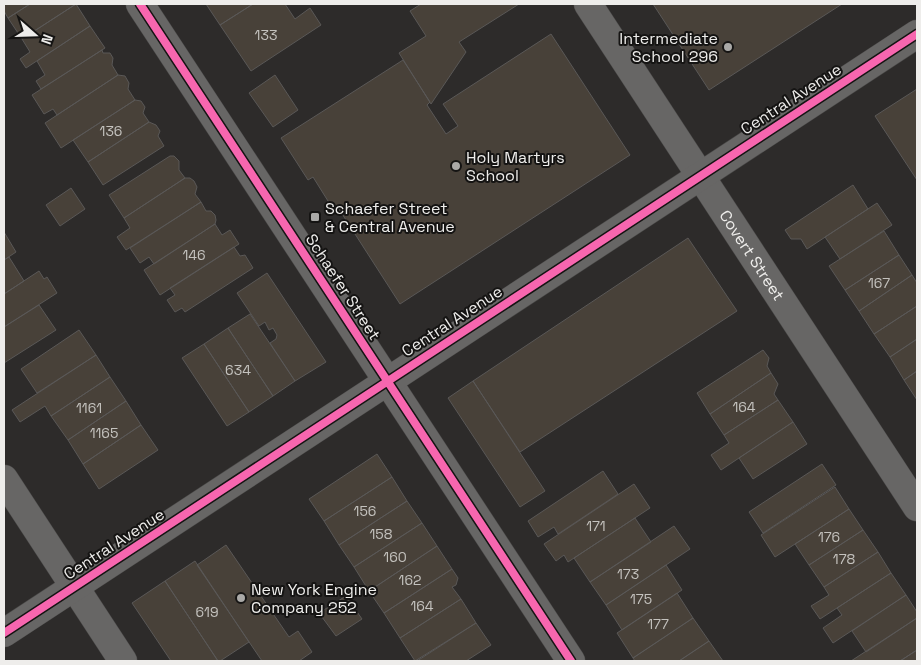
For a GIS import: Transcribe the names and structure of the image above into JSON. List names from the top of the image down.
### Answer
{
  "streets": {
    "street": ["Central Avenue", "Covert Street", "Schaefer Street"]
  },
  "crossings": [
    ["Central Avenue", "Covert Street"],
    ["Central Avenue", "Schaefer Street"]
  ],
  "places": {
    "other": ["Intermediate School 296", "Holy Martyrs School", "New York Engine Company 252"],
    "transit": ["Schaefer Street & Central Avenue"]
  },
  "house_numbers": [
    "133",
    "136",
    "146",
    "167",
    "634",
    "164",
    "1161",
    "1165",
    "156",
    "171",
    "158",
    "176",
    "160",
    "178",
    "173",
    "162",
    "175",
    "164",
    "619",
    "177"
  ],
  "north": "right"
}
